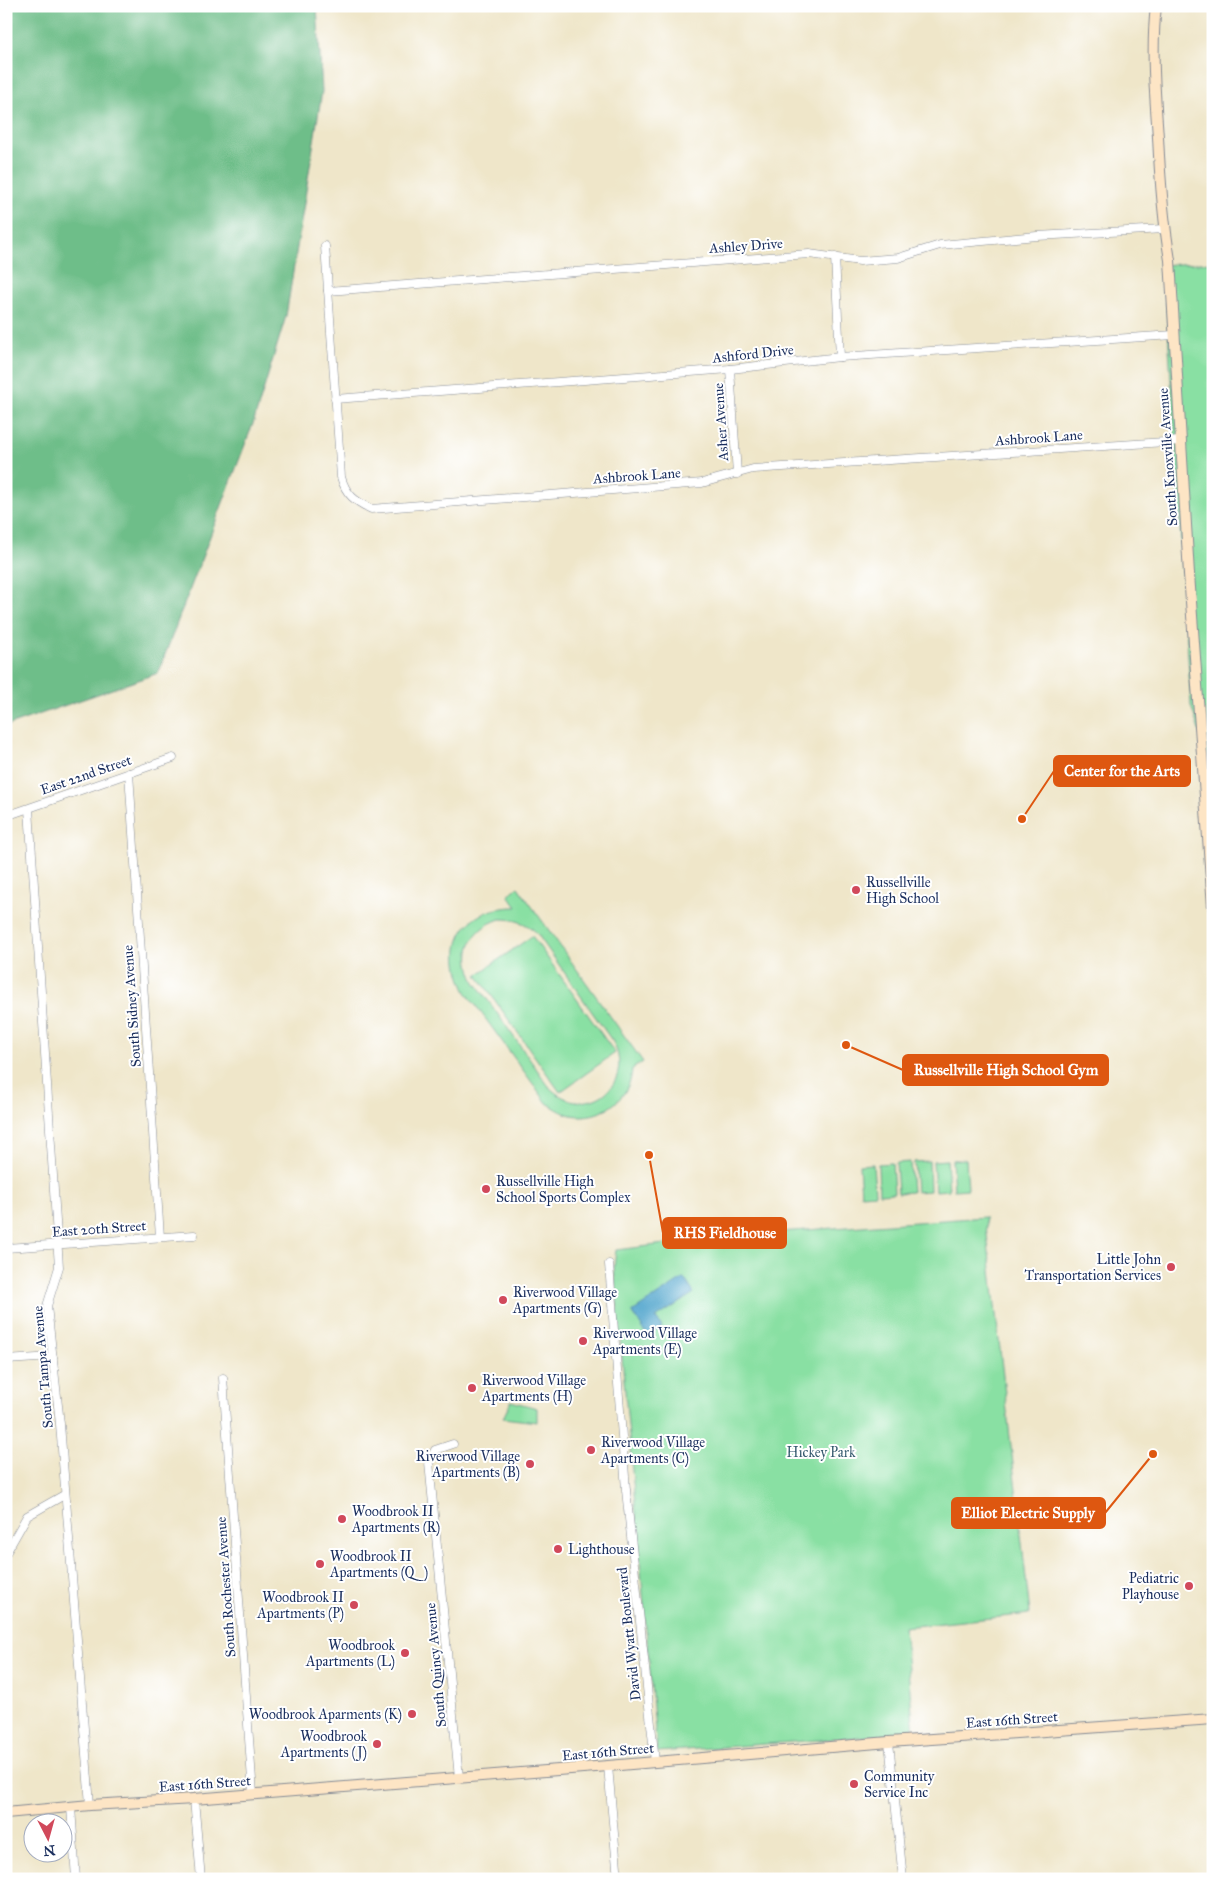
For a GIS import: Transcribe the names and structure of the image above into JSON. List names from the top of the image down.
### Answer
{
  "streets": {
    "street": [
      "Ashley Drive",
      "Ashford Drive",
      "Asher Avenue",
      "Ashbrook Lane",
      "South Knoxville Avenue",
      "East 22nd Street",
      "South Sidney Avenue",
      "East 20th Street",
      "South Tampa Avenue",
      "South Rochester Avenue",
      "David Wyatt Boulevard",
      "South Quincy Avenue",
      "East 16th Street"
    ]
  },
  "crossings": [
    ["Ashley Drive", "Ashbrook Lane"],
    ["Ashley Drive", "South Knoxville Avenue"],
    ["Ashford Drive", "Asher Avenue"],
    ["Ashford Drive", "Ashbrook Lane"],
    ["Ashford Drive", "South Knoxville Avenue"],
    ["Asher Avenue", "Ashbrook Lane"],
    ["Ashbrook Lane", "South Knoxville Avenue"],
    ["East 22nd Street", "South Sidney Avenue"],
    ["East 22nd Street", "South Tampa Avenue"],
    ["South Sidney Avenue", "East 20th Street"],
    ["East 20th Street", "South Tampa Avenue"],
    ["South Tampa Avenue", "East 16th Street"],
    ["South Rochester Avenue", "East 16th Street"],
    ["David Wyatt Boulevard", "East 16th Street"],
    ["South Quincy Avenue", "East 16th Street"]
  ],
  "parks": ["Hickey Park"],
  "places": [
    "Center for the Arts",
    "Russellville High School",
    "Russellville High School Gym",
    "RHS Fieldhouse",
    "Russellville High School Sports Complex",
    "Little John Transportation Services",
    "Riverwood Village Apartments (G)",
    "Riverwood Village Apartments (E)",
    "Riverwood Village Apartments (H)",
    "Riverwood Village Apartments (C)",
    "Elliot Electric Supply",
    "Riverwood Village Apartments (B)",
    "Woodbrook II Apartments (R)",
    "Lighthouse",
    "Woodbrook II Apartments (Q)",
    "Pediatric Playhouse",
    "Woodbrook II Apartments (P)",
    "Woodbrook Apartments (L)",
    "Woodbrook Aparments (K)",
    "Woodbrook Apartments (J)",
    "Community Service Inc"
  ],
  "north": "bottom"
}
